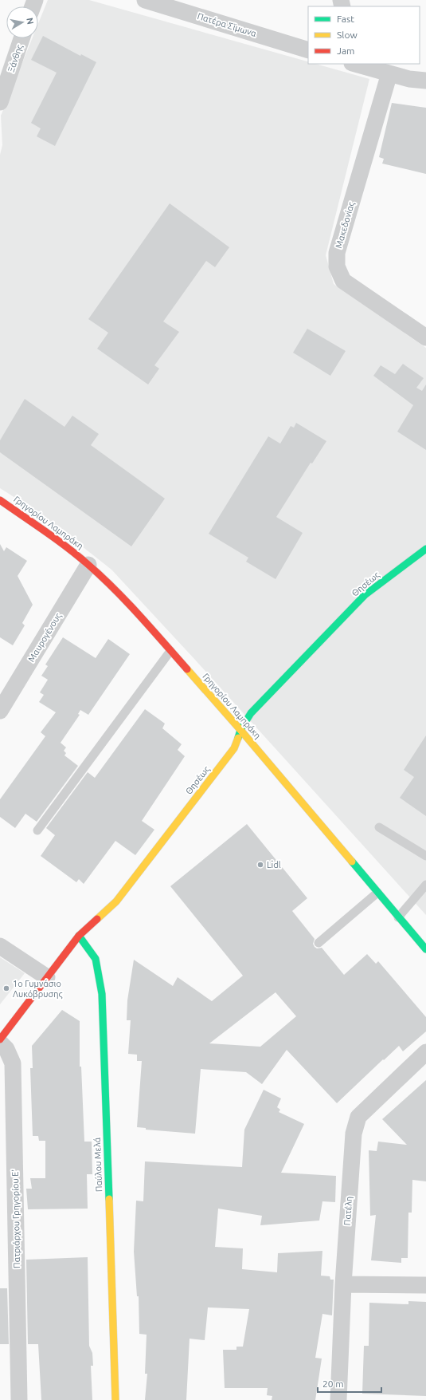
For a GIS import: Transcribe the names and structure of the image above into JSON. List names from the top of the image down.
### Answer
{
  "streets": {
    "street": [
      "Πατέρα Σϊμωνα",
      "Ξάνθης",
      "Μακεδονίας",
      "Γρηγορίου Λαμπράκη",
      "Θησέως",
      "Μαυρογένους",
      "Παύλου Μελά",
      "Πατέλη",
      "Πατριάρχου Γρηγορίου Ε'"
    ]
  },
  "crossings": [
    ["Γρηγορίου Λαμπράκη", "Θησέως"],
    ["Γρηγορίου Λαμπράκη", "Μαυρογένους"],
    ["Θησέως", "Παύλου Μελά"]
  ],
  "places": ["Lidl", "1ο Γυμνάσιο Λυκόβρυσης"],
  "legend": ["Fast", "Slow", "Jam"],
  "scale_bar": "20 m",
  "north": "right"
}
